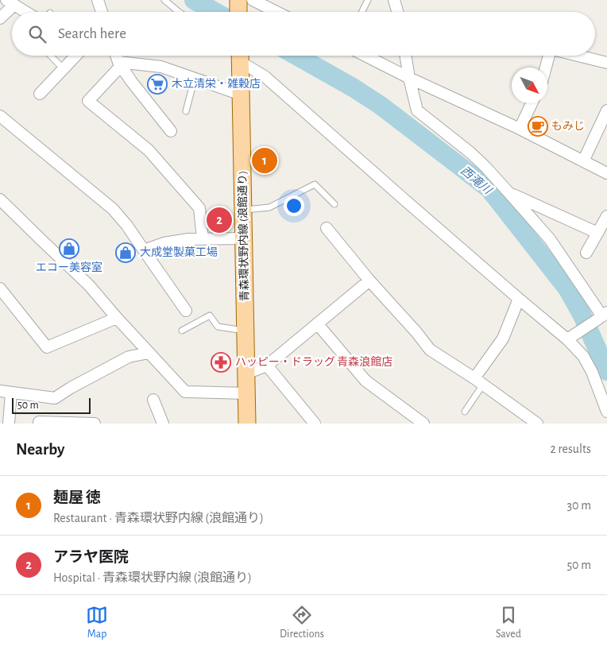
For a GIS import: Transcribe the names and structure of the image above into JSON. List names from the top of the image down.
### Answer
{
  "streets": {
    "main road": ["青森環状野内線 (浪館通り)"]
  },
  "water": ["西滝川"],
  "places": {
    "supermarket": ["木立清栄・雑穀店"],
    "cafe": ["もみじ"],
    "shop": ["エコー美容室", "大成堂製菓工場"],
    "pharmacy": ["ハッピー・ドラッグ 青森浪館店"]
  },
  "scale_bar": "50 m",
  "north": "bottom right",
  "page": {
    "search": "Search here",
    "pins": ["1", "2"],
    "scale": "50 m",
    "heading": ["Nearby", "2 results"],
    "list": [
      {
        "mark": "1",
        "name": "麺屋 徳",
        "note": "Restaurant · 青森環状野内線 (浪館通り)",
        "value": "30 m"
      },
      {
        "mark": "2",
        "name": "アラヤ医院",
        "note": "Hospital · 青森環状野内線 (浪館通り)",
        "value": "50 m"
      }
    ],
    "nav": ["Map", "Directions", "Saved"]
  }
}
